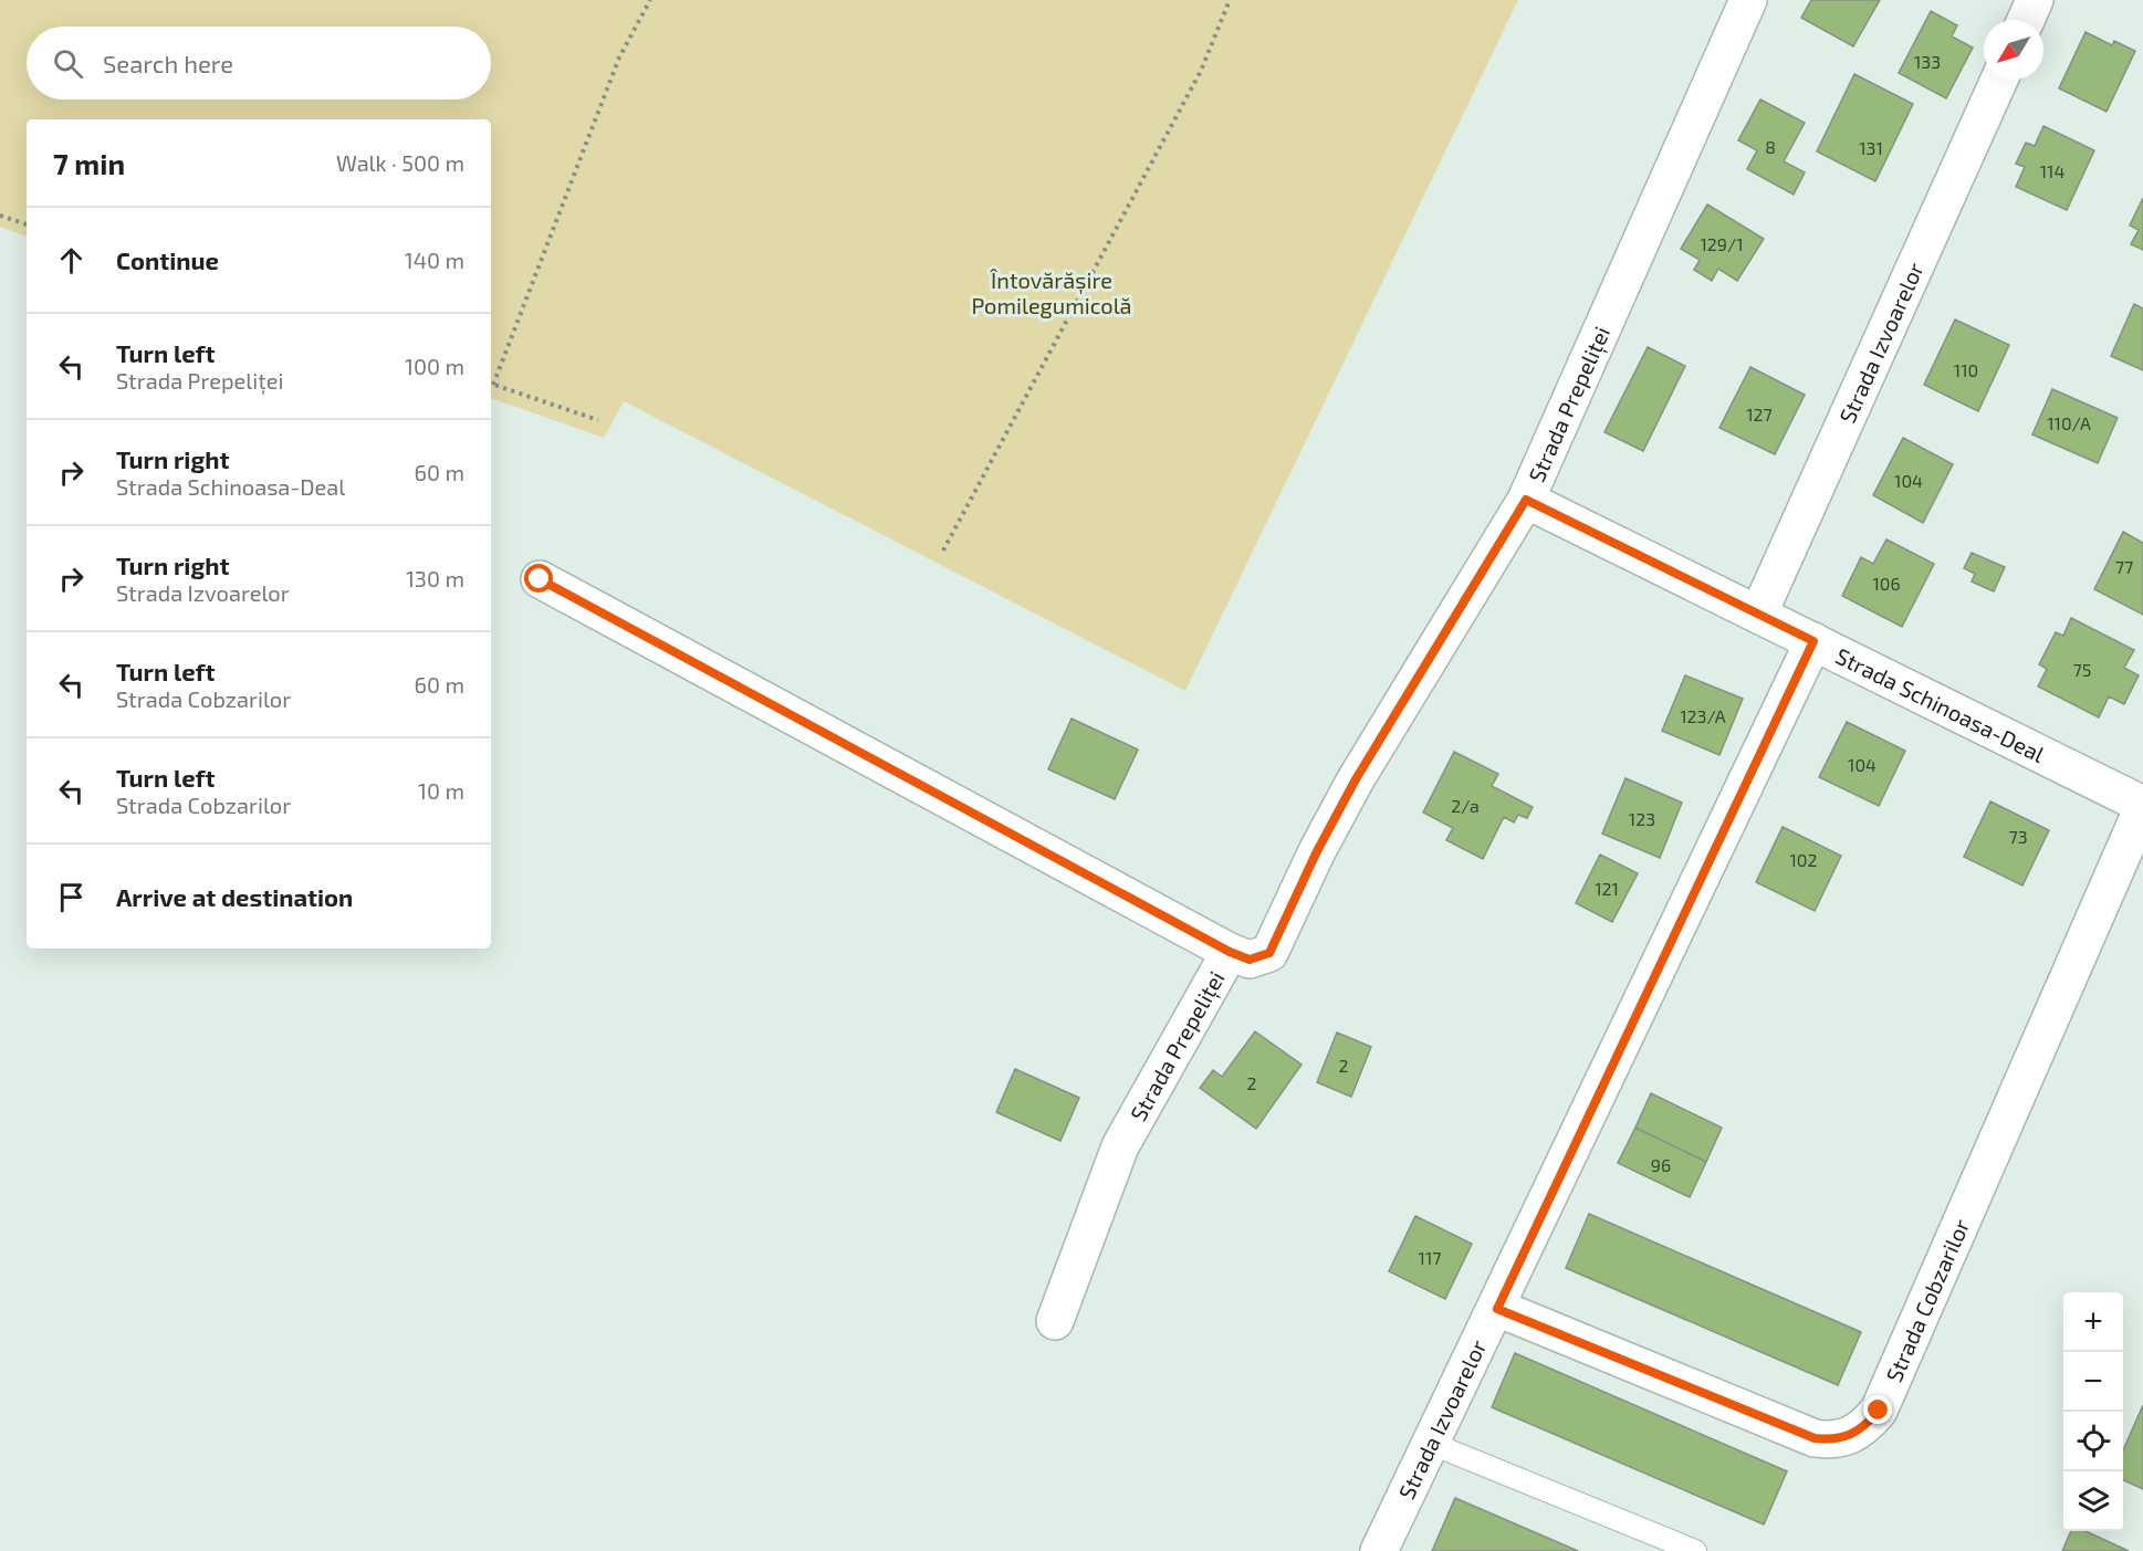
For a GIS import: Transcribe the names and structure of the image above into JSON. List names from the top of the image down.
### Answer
{
  "streets": {
    "street": [
      "Strada Izvoarelor",
      "Strada Prepeliței",
      "Strada Schinoasa-Deal",
      "Strada Cobzarilor"
    ]
  },
  "crossings": [
    ["Strada Izvoarelor", "Strada Schinoasa-Deal"],
    ["Strada Izvoarelor", "Strada Cobzarilor"],
    ["Strada Prepeliței", "Strada Schinoasa-Deal"],
    ["Strada Schinoasa-Deal", "Strada Cobzarilor"]
  ],
  "parks": ["Întovărășire Pomilegumicolă"],
  "house_numbers": [
    "133",
    "8",
    "131",
    "114",
    "129/1",
    "110",
    "127",
    "110/A",
    "104",
    "77",
    "106",
    "75",
    "123/A",
    "104",
    "2/a",
    "123",
    "73",
    "102",
    "121",
    "2",
    "2",
    "96",
    "117"
  ],
  "north": "bottom left",
  "page": {
    "search": "Search here",
    "heading": ["7 min", "Walk · 500 m"],
    "list": [
      ["Continue", "140 m"],
      ["Turn left", "Strada Prepeliței", "100 m"],
      ["Turn right", "Strada Schinoasa-Deal", "60 m"],
      ["Turn right", "Strada Izvoarelor", "130 m"],
      ["Turn left", "Strada Cobzarilor", "60 m"],
      ["Turn left", "Strada Cobzarilor", "10 m"],
      "Arrive at destination"
    ],
    "map_buttons": ["+", "−"]
  }
}
